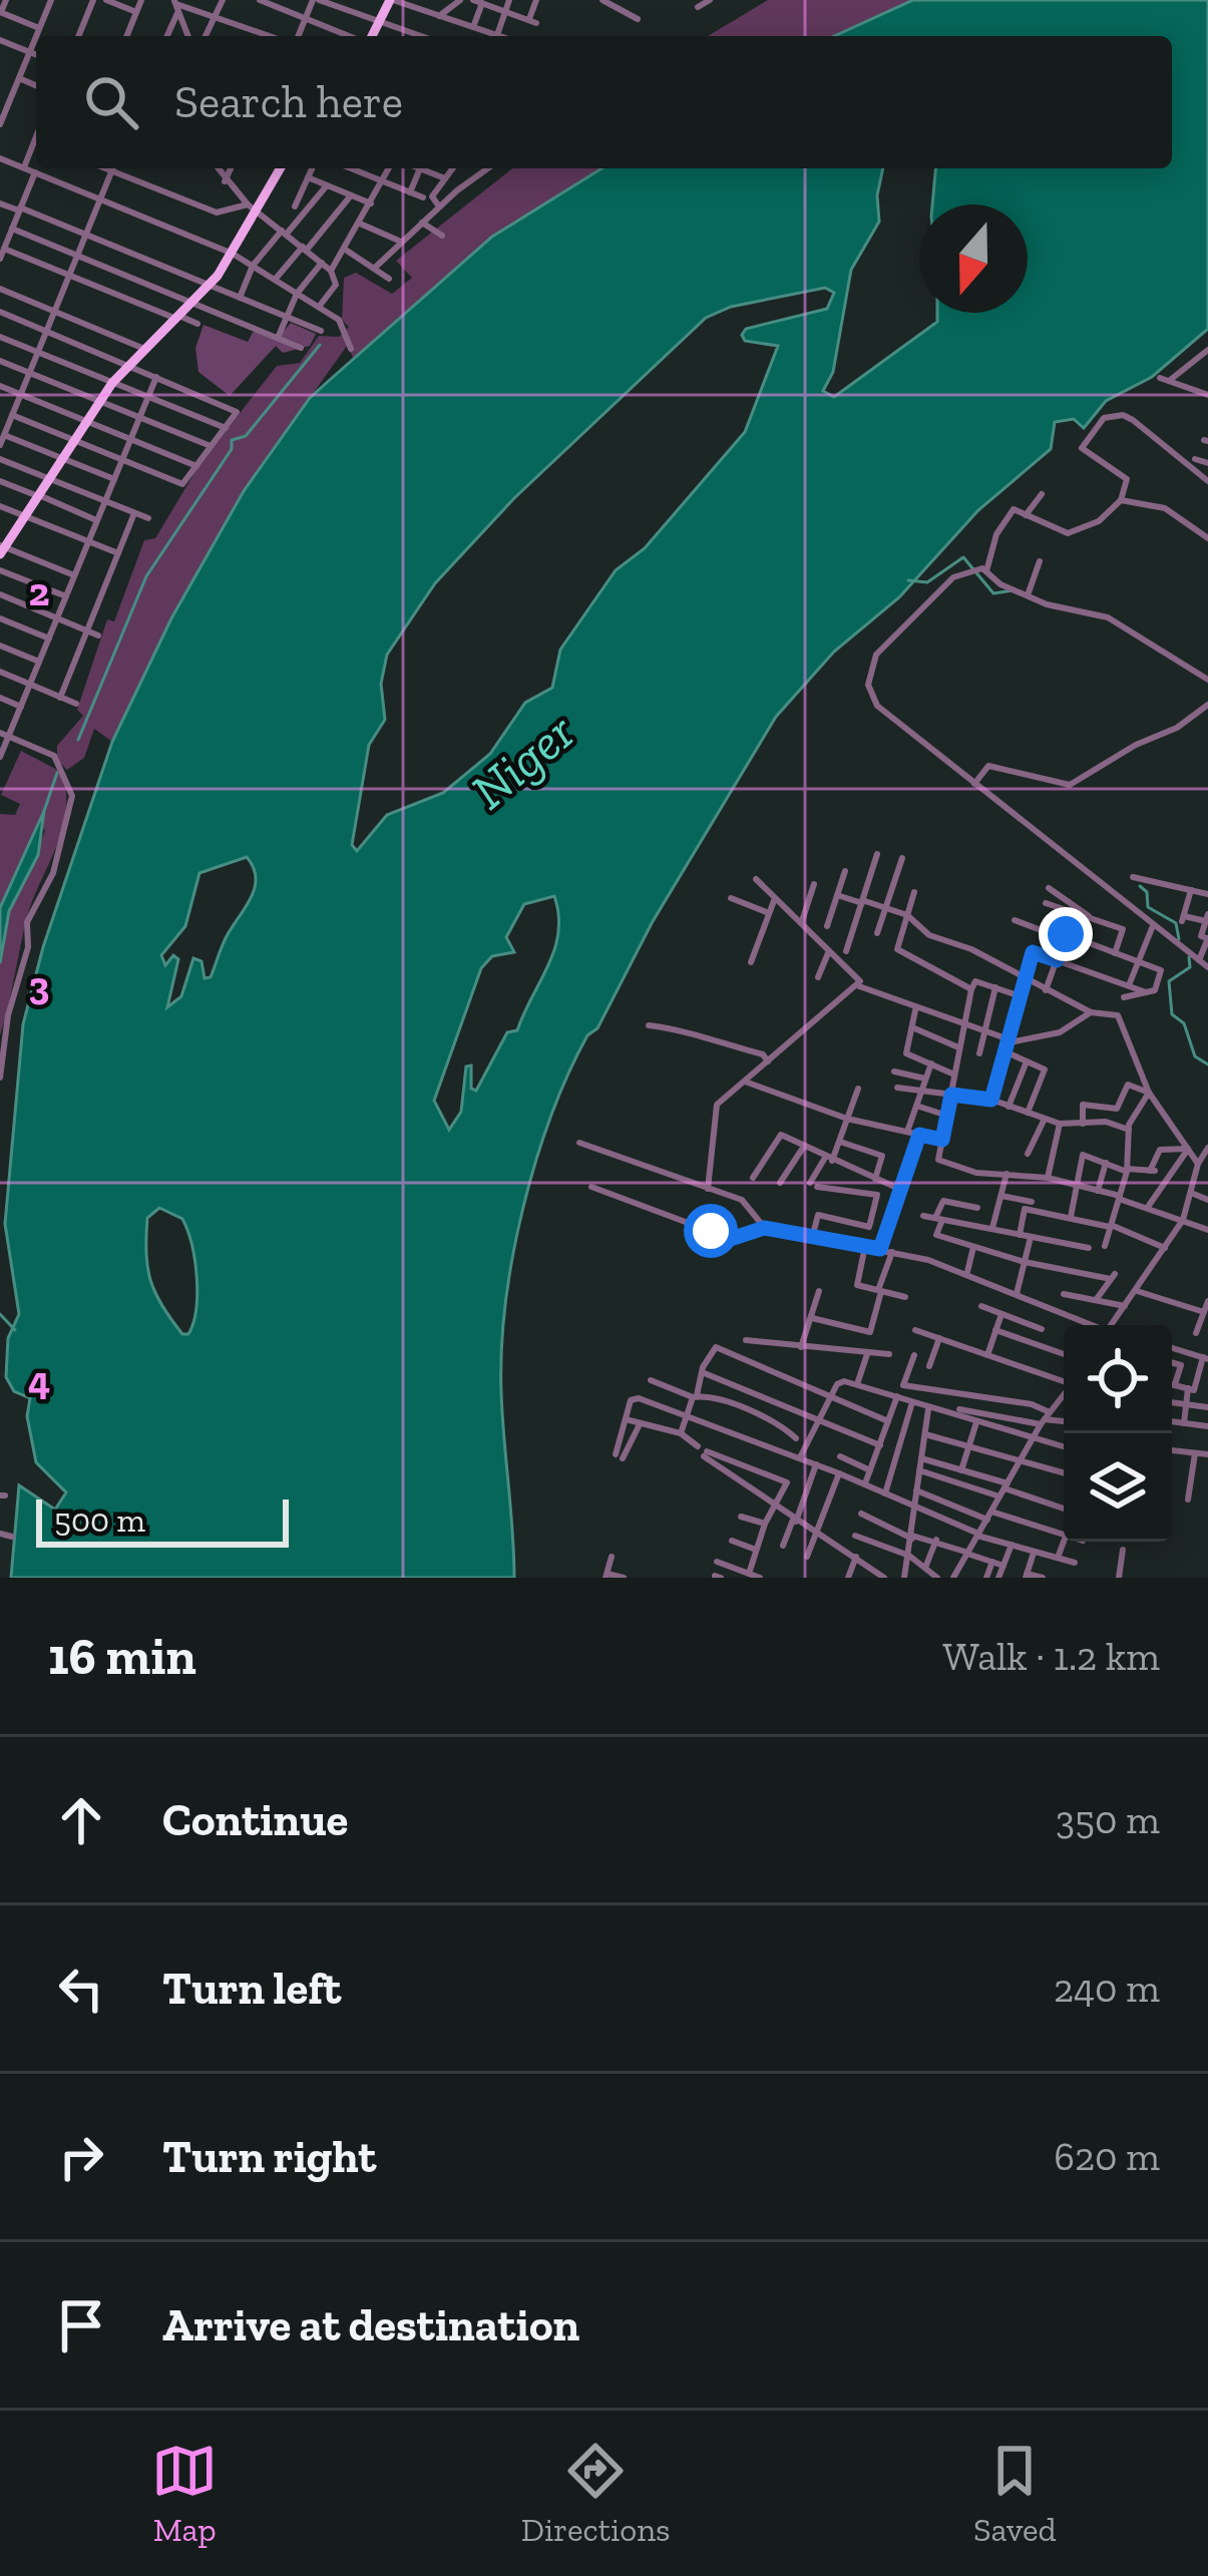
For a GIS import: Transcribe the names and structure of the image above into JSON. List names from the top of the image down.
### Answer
{
  "water": ["Niger"],
  "scale_bar": "500 m",
  "north": "bottom",
  "page": {
    "search": "Search here",
    "scale": "500 m",
    "heading": ["16 min", "Walk · 1.2 km"],
    "list": [
      ["Continue", "350 m"],
      ["Turn left", "240 m"],
      ["Turn right", "620 m"],
      "Arrive at destination"
    ],
    "nav": ["Map", "Directions", "Saved"]
  },
  "grid": {
    "rows": ["2", "3", "4"]
  }
}
